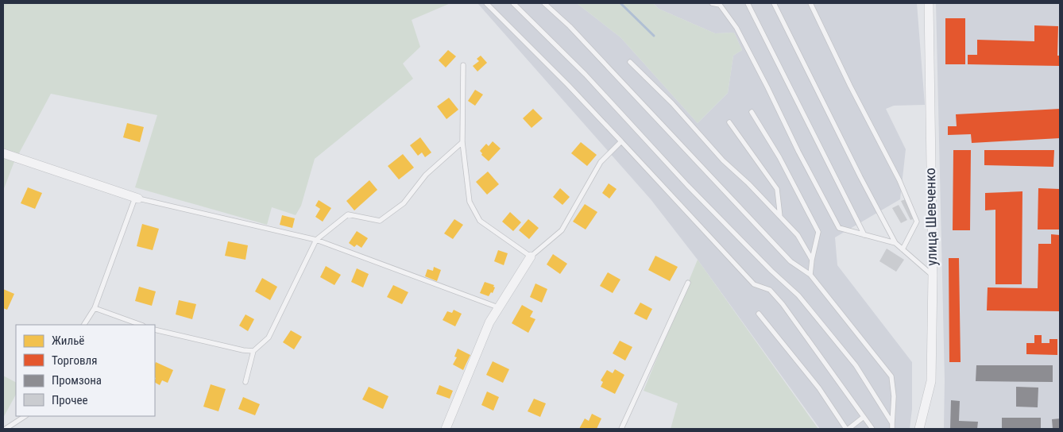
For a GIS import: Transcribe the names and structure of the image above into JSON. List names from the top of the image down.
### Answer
{
  "streets": {
    "street": ["улица Шевченко"]
  },
  "legend": [
    "Жильё",
    "Торговля",
    "Промзона",
    "Прочее"
  ]
}
